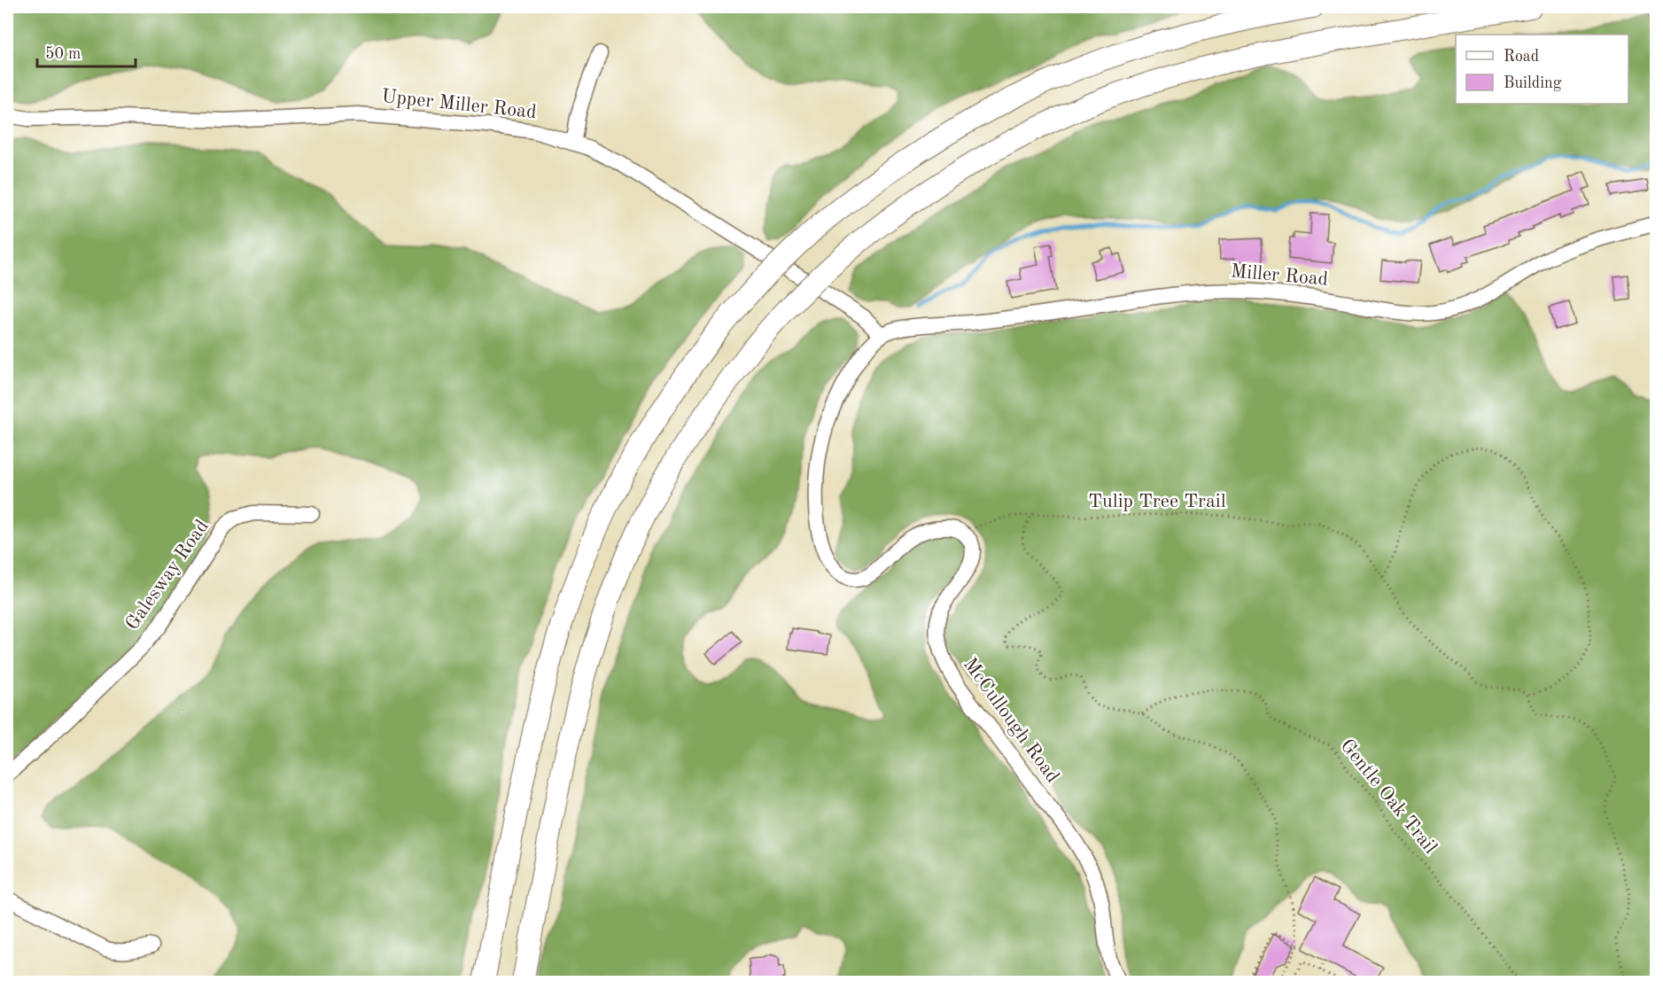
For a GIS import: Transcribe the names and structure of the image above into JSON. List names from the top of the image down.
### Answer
{
  "streets": {
    "street": [
      "Upper Miller Road",
      "Miller Road",
      "Galesway Road",
      "McCullough Road"
    ],
    "path": ["Tulip Tree Trail", "Gentle Oak Trail"]
  },
  "crossings": [
    ["Upper Miller Road", "Miller Road"],
    ["Upper Miller Road", "McCullough Road"],
    ["Miller Road", "McCullough Road"]
  ],
  "legend": ["Road", "Building"],
  "scale_bar": "50 m"
}
